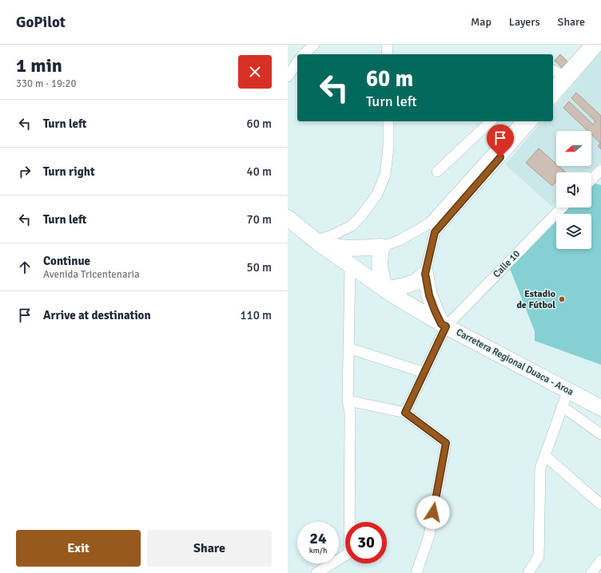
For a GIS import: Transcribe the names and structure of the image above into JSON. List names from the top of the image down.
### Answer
{
  "streets": {
    "main road": ["Carretera Regional Duaca - Aroa"],
    "street": ["Calle 10"]
  },
  "crossings": [
    ["Calle 10", "Carretera Regional Duaca - Aroa"]
  ],
  "places": ["Estadio de Fútbol"],
  "north": "left",
  "page": {
    "header": "GoPilot",
    "nav": ["Map", "Layers", "Share"],
    "heading": ["1 min", "330 m · 19:20"],
    "turn": ["60 m", "Turn left"],
    "list": [
      {
        "name": "Turn left",
        "value": "60 m"
      },
      {
        "name": "Turn right",
        "value": "40 m"
      },
      {
        "name": "Turn left",
        "value": "70 m"
      },
      {
        "name": "Continue",
        "note": "Avenida Tricentenaria",
        "value": "50 m"
      },
      {
        "name": "Arrive at destination",
        "value": "110 m"
      }
    ],
    "speed": "24 km/h",
    "limit": "30",
    "buttons": ["Exit", "Share"]
  }
}
